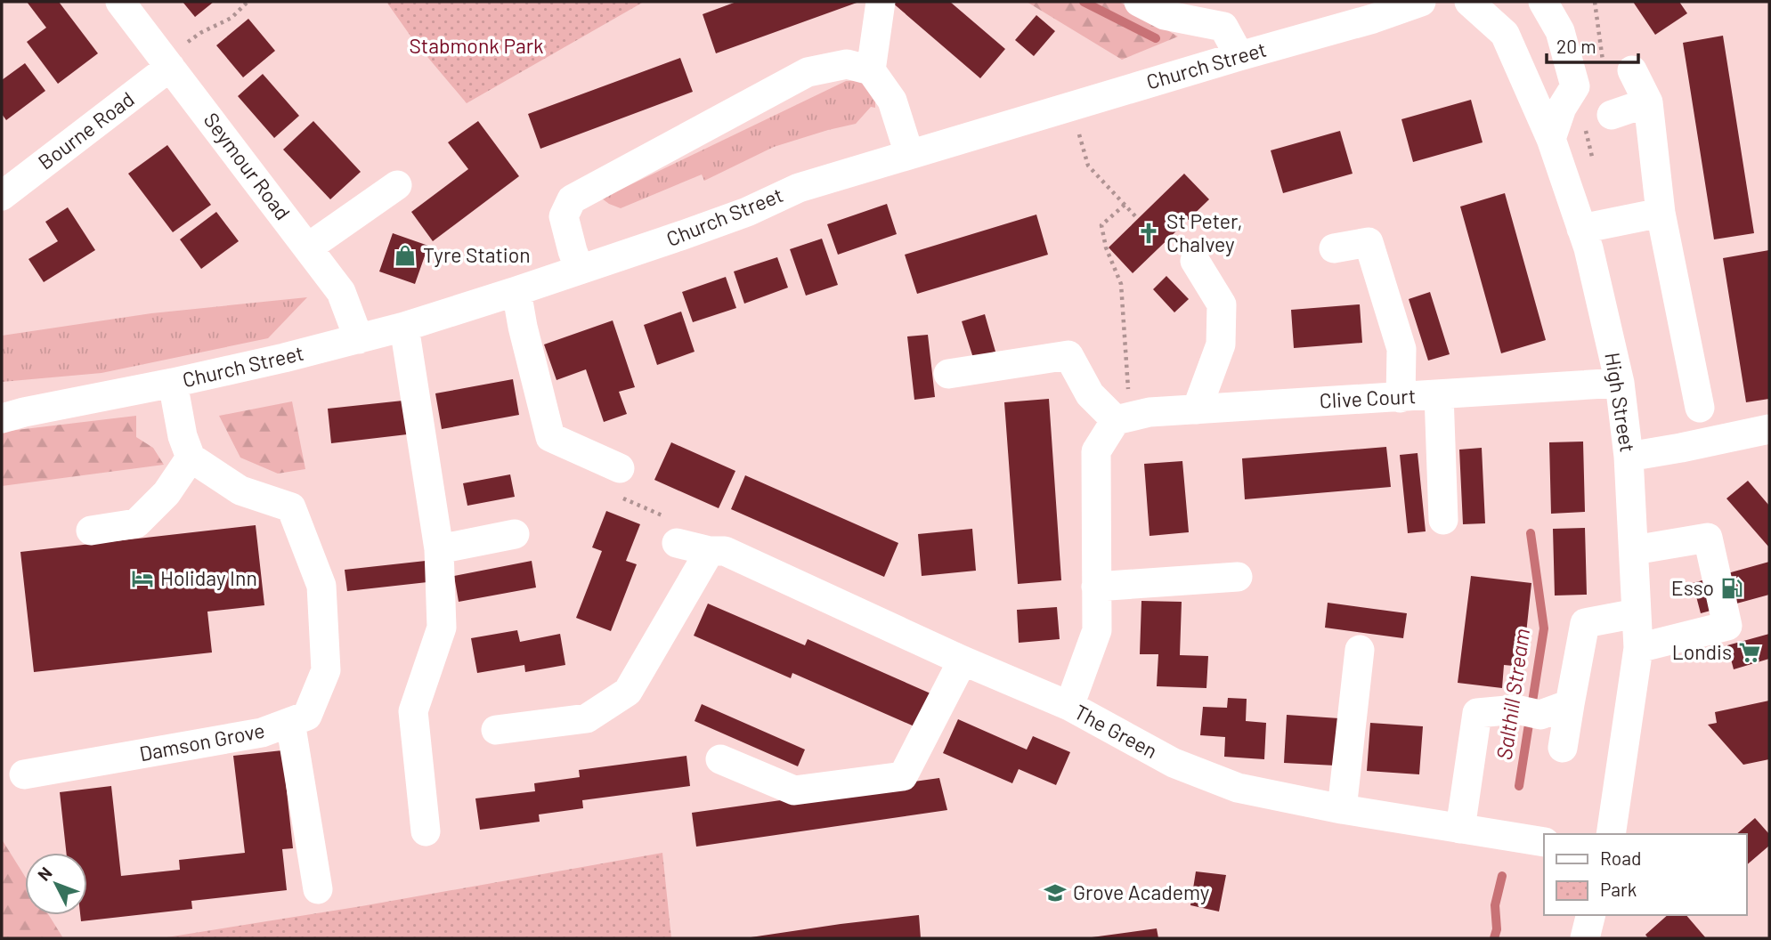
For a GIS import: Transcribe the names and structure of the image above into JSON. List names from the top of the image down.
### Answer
{
  "streets": {
    "street": [
      "Church Street",
      "Bourne Road",
      "Seymour Road",
      "Clive Court",
      "High Street",
      "The Green",
      "Damson Grove"
    ]
  },
  "crossings": [
    ["Church Street", "Seymour Road"],
    ["Bourne Road", "Seymour Road"],
    ["Clive Court", "High Street"]
  ],
  "water": ["Salthill Stream"],
  "parks": ["Stabmonk Park"],
  "places": {
    "church": ["St Peter, Chalvey"],
    "shop": ["Tyre Station"],
    "hotel": ["Holiday Inn"],
    "fuel station": ["Esso"],
    "supermarket": ["Londis"],
    "school or university": ["Grove Academy"]
  },
  "legend": ["Road", "Park"],
  "scale_bar": "20 m",
  "north": "top left"
}
